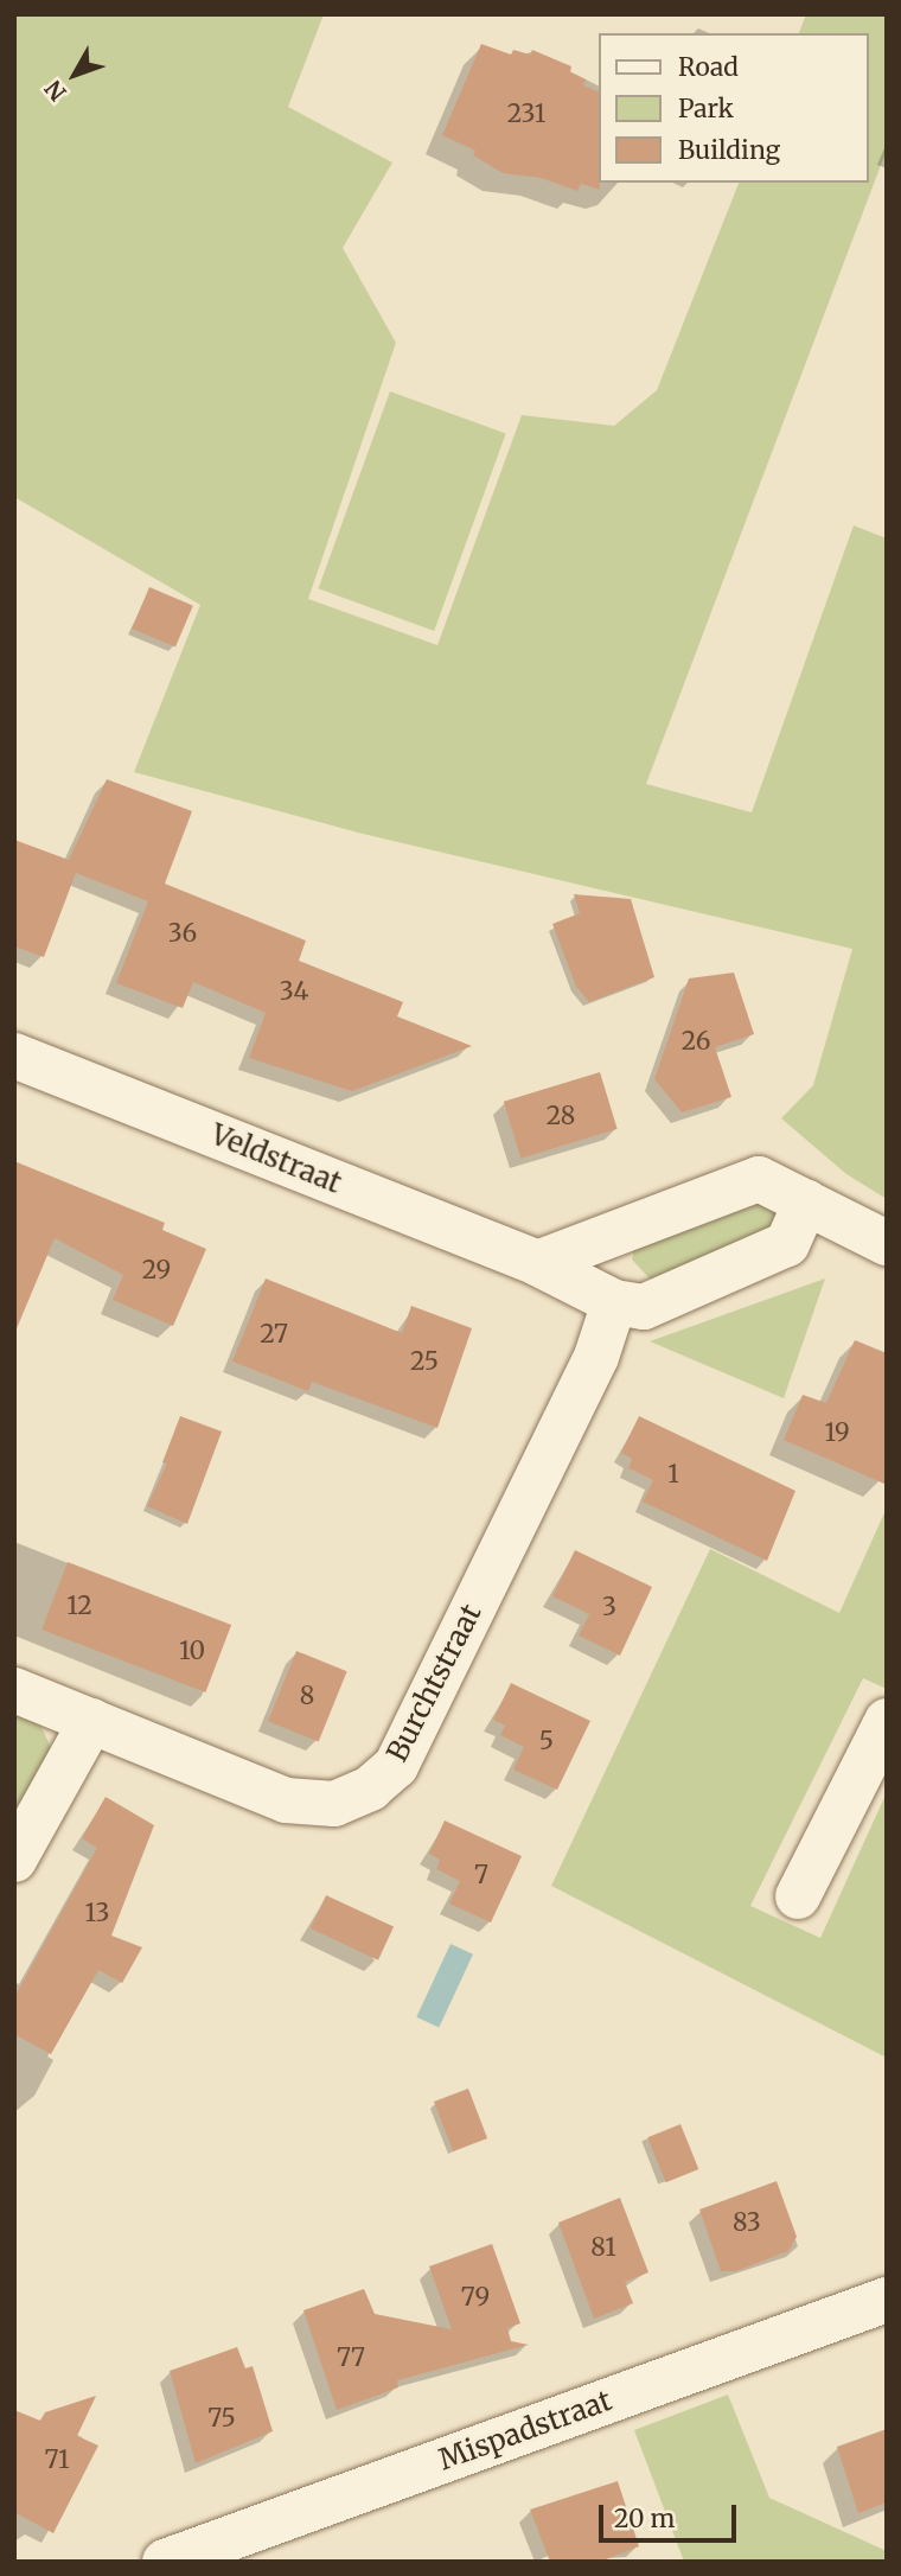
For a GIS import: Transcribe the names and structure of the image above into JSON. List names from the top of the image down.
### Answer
{
  "streets": {
    "street": ["Veldstraat", "Burchtstraat", "Mispadstraat"]
  },
  "crossings": [
    ["Veldstraat", "Burchtstraat"]
  ],
  "house_numbers": [
    "231",
    "36",
    "34",
    "26",
    "28",
    "29",
    "27",
    "25",
    "19",
    "1",
    "12",
    "3",
    "10",
    "8",
    "5",
    "7",
    "13",
    "83",
    "81",
    "79",
    "77",
    "75",
    "71"
  ],
  "legend": ["Road", "Park", "Building"],
  "scale_bar": "20 m",
  "north": "bottom left"
}
